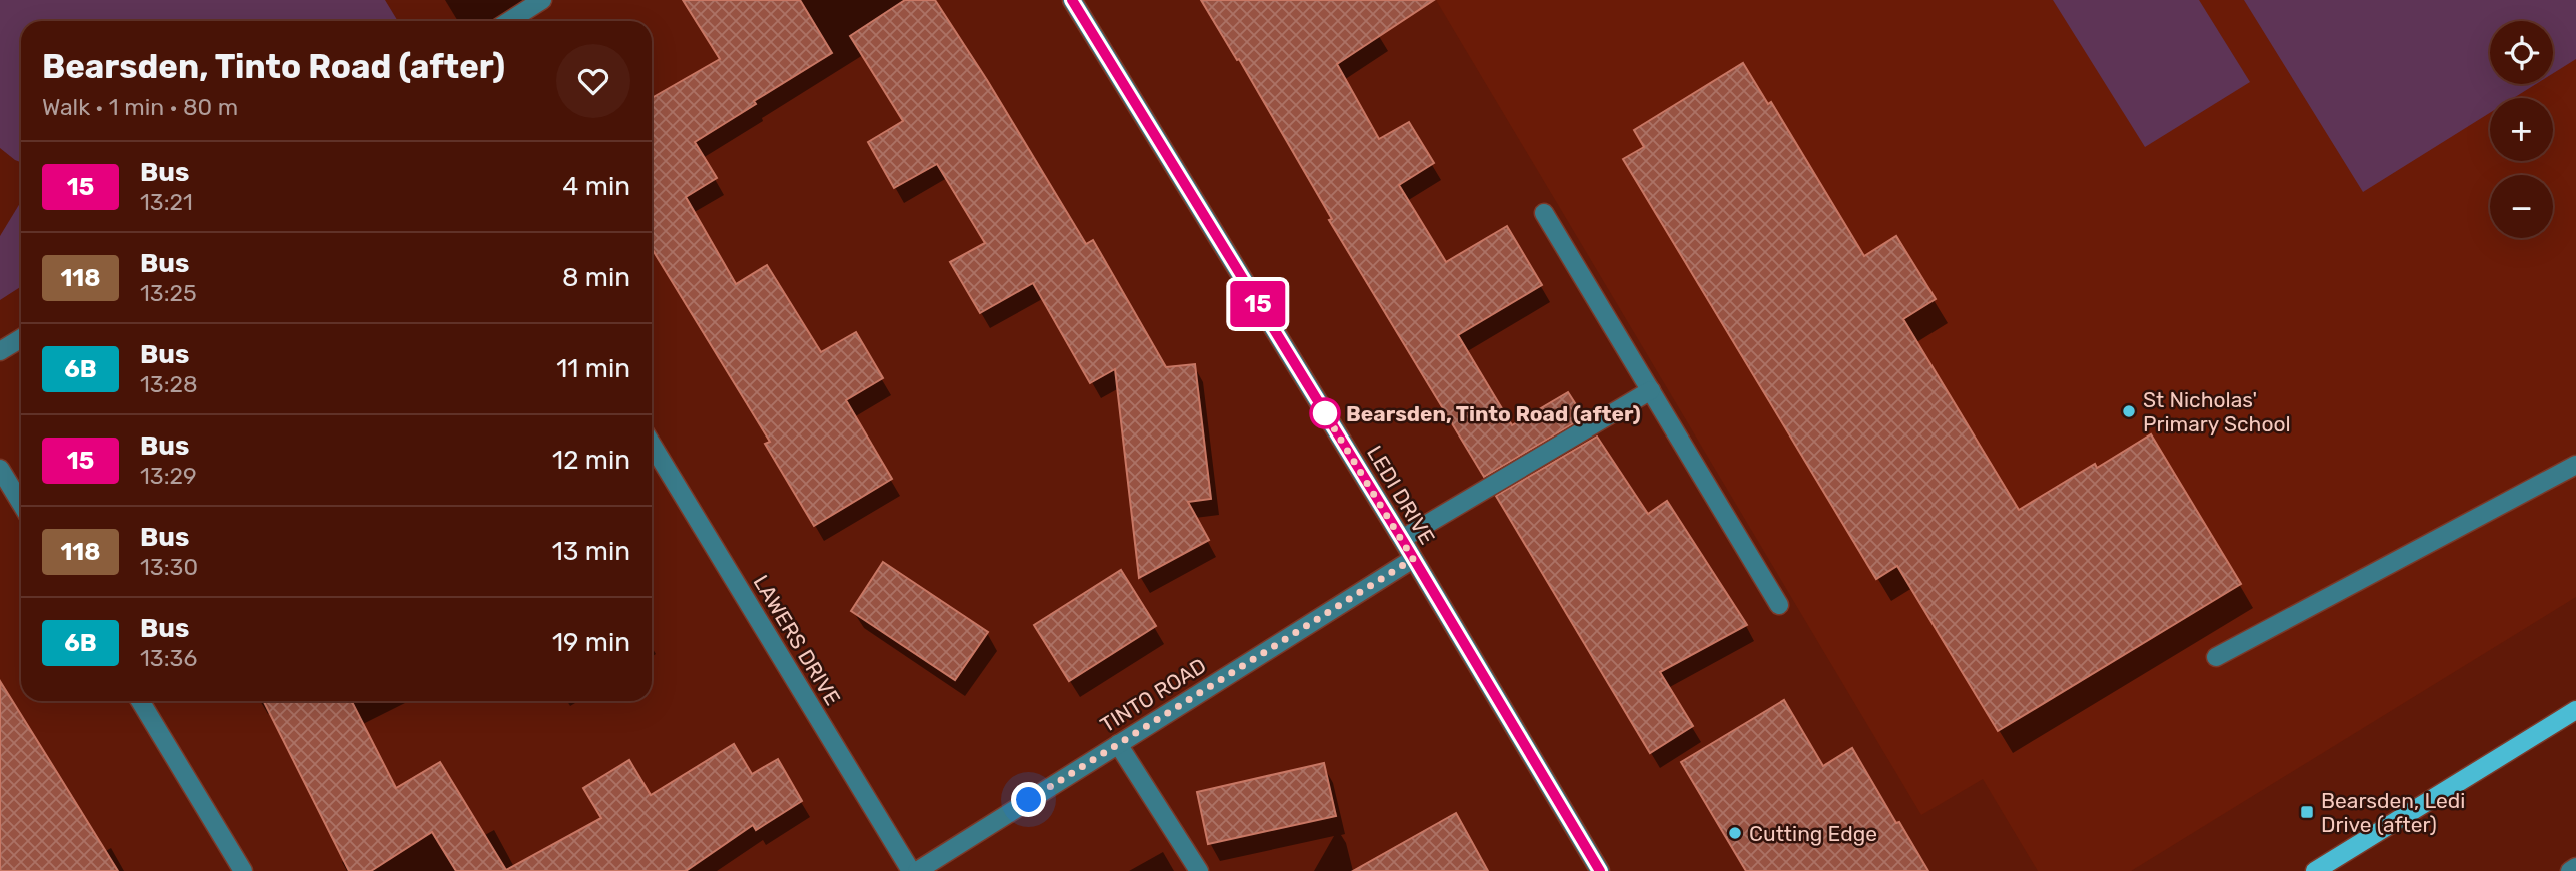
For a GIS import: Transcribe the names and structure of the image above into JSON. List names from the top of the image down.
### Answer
{
  "streets": {
    "street": ["LEDI DRIVE", "LAWERS DRIVE", "TINTO ROAD"]
  },
  "crossings": [
    ["LEDI DRIVE", "TINTO ROAD"]
  ],
  "places": {
    "other": ["St Nicholas' Primary School", "Bearsden, Tinto Road (after)", "Cutting Edge"],
    "transit": ["Bearsden, Ledi Drive (after)"]
  },
  "lines": ["bus line 15"],
  "page": {
    "on_map": "15",
    "map_buttons": ["+", "−"],
    "heading": ["Bearsden, Tinto Road (after)", "Walk · 1 min · 80 m"],
    "list": [
      {
        "mark": "15",
        "name": "Bus",
        "note": "13:21",
        "value": "4 min"
      },
      {
        "mark": "118",
        "name": "Bus",
        "note": "13:25",
        "value": "8 min"
      },
      {
        "mark": "6B",
        "name": "Bus",
        "note": "13:28",
        "value": "11 min"
      },
      {
        "mark": "15",
        "name": "Bus",
        "note": "13:29",
        "value": "12 min"
      },
      {
        "mark": "118",
        "name": "Bus",
        "note": "13:30",
        "value": "13 min"
      },
      {
        "mark": "6B",
        "name": "Bus",
        "note": "13:36",
        "value": "19 min"
      }
    ]
  }
}
